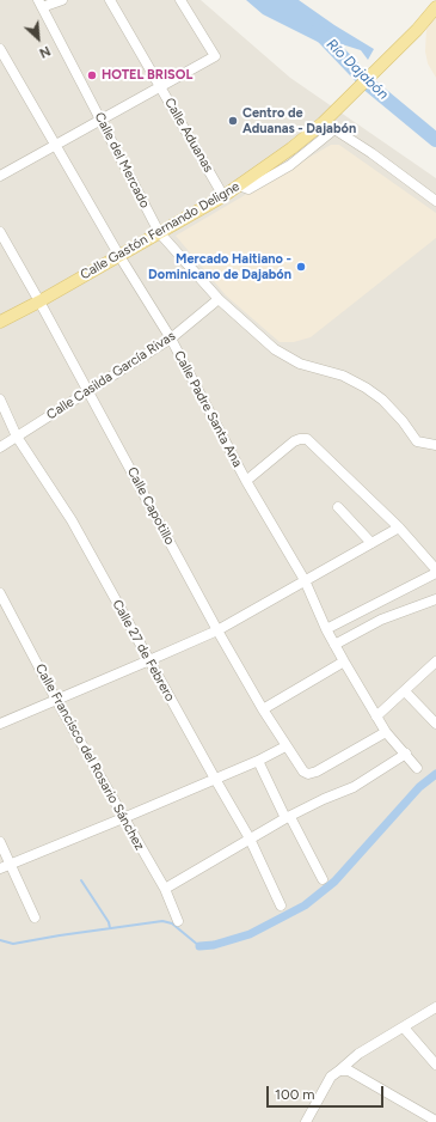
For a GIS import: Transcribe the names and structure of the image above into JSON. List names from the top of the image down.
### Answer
{
  "streets": {
    "main road": ["Calle Gastón Fernando Deligne"],
    "street": [
      "Calle Aduanas",
      "Calle del Mercado",
      "Calle Casilda García Rivas",
      "Calle Padre Santa Ana",
      "Calle Capotillo",
      "Calle 27 de Febrero",
      "Calle Francisco del Rosario Sánchez"
    ]
  },
  "crossings": [
    ["Calle Aduanas", "Calle Gastón Fernando Deligne"],
    ["Calle del Mercado", "Calle Gastón Fernando Deligne"],
    ["Calle del Mercado", "Calle Casilda García Rivas"],
    ["Calle Gastón Fernando Deligne", "Calle Padre Santa Ana"],
    ["Calle Gastón Fernando Deligne", "Calle Capotillo"],
    ["Calle Casilda García Rivas", "Calle Padre Santa Ana"],
    ["Calle Casilda García Rivas", "Calle Capotillo"],
    ["Calle Casilda García Rivas", "Calle 27 de Febrero"],
    ["Calle Padre Santa Ana", "Calle Capotillo"]
  ],
  "water": ["Río Dajabón"],
  "places": ["HOTEL BRISOL", "Centro de Aduanas - Dajabón", "Mercado Haitiano - Dominicano de Dajabón"],
  "scale_bar": "100 m",
  "north": "bottom right"
}
